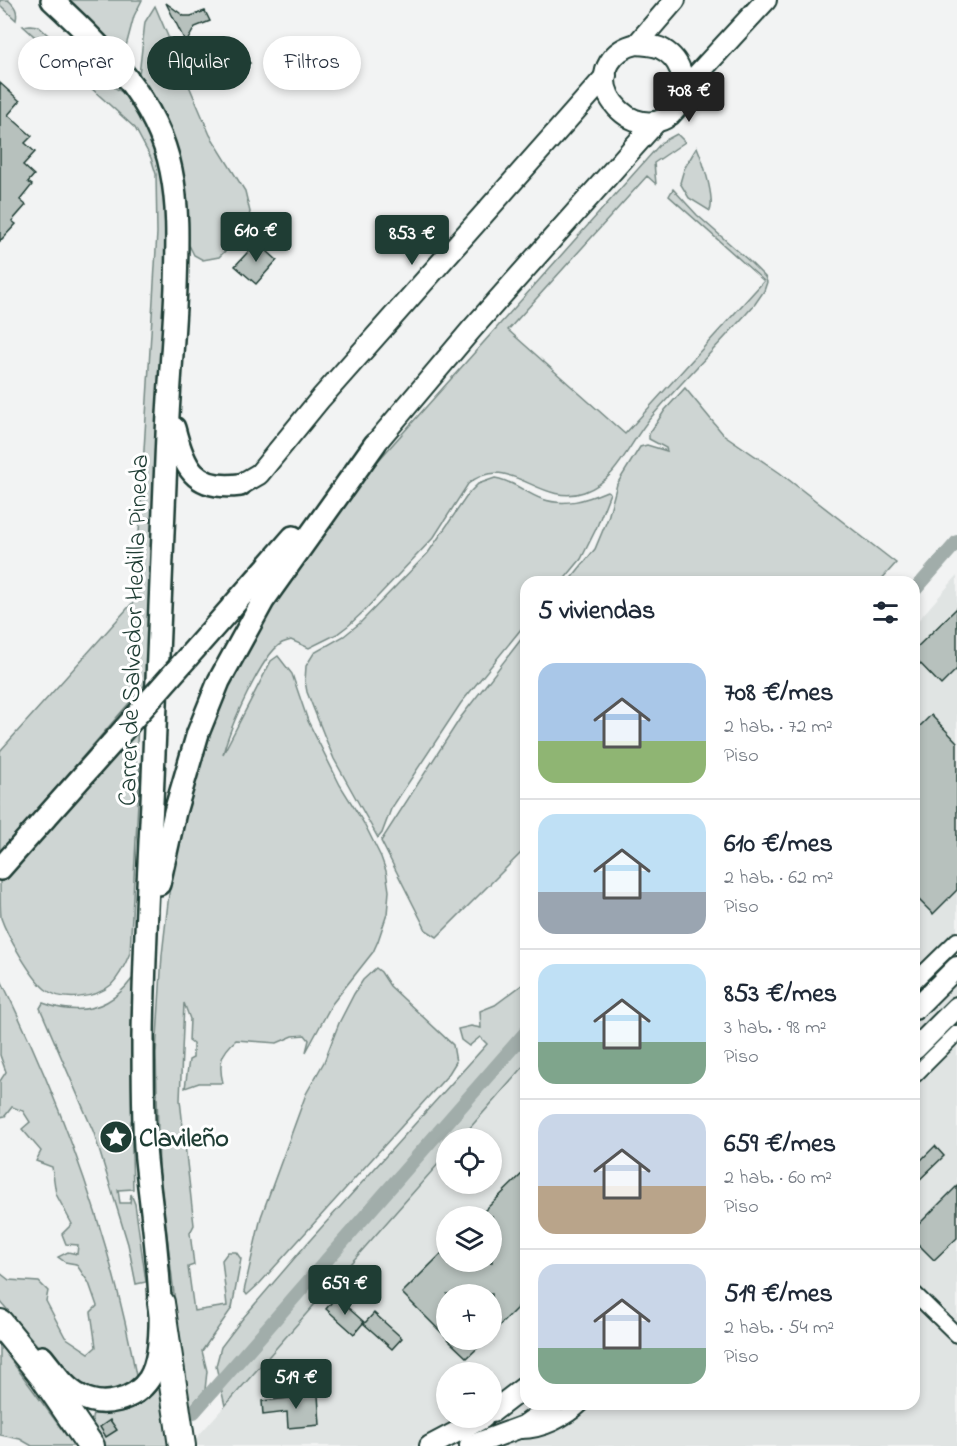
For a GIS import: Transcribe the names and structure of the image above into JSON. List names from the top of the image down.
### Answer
{
  "streets": {
    "main road": ["Carrer de Salvador Hedilla Pineda"]
  },
  "places": {
    "place": ["Clavileño"]
  },
  "page": {
    "chip": ["Comprar", "Alquilar", "Filtros"],
    "price": [
      "708 €",
      "610 €",
      "853 €",
      "659 €",
      "519 €"
    ],
    "heading": "5 viviendas",
    "list": [
      {
        "name": "708 €/mes",
        "note": "2 hab. · 72 m² · Piso"
      },
      {
        "name": "610 €/mes",
        "note": "2 hab. · 62 m² · Piso"
      },
      {
        "name": "853 €/mes",
        "note": "3 hab. · 98 m² · Piso"
      },
      {
        "name": "659 €/mes",
        "note": "2 hab. · 60 m² · Piso"
      },
      {
        "name": "519 €/mes",
        "note": "2 hab. · 54 m² · Piso"
      }
    ],
    "map_buttons": ["+", "−"]
  }
}
